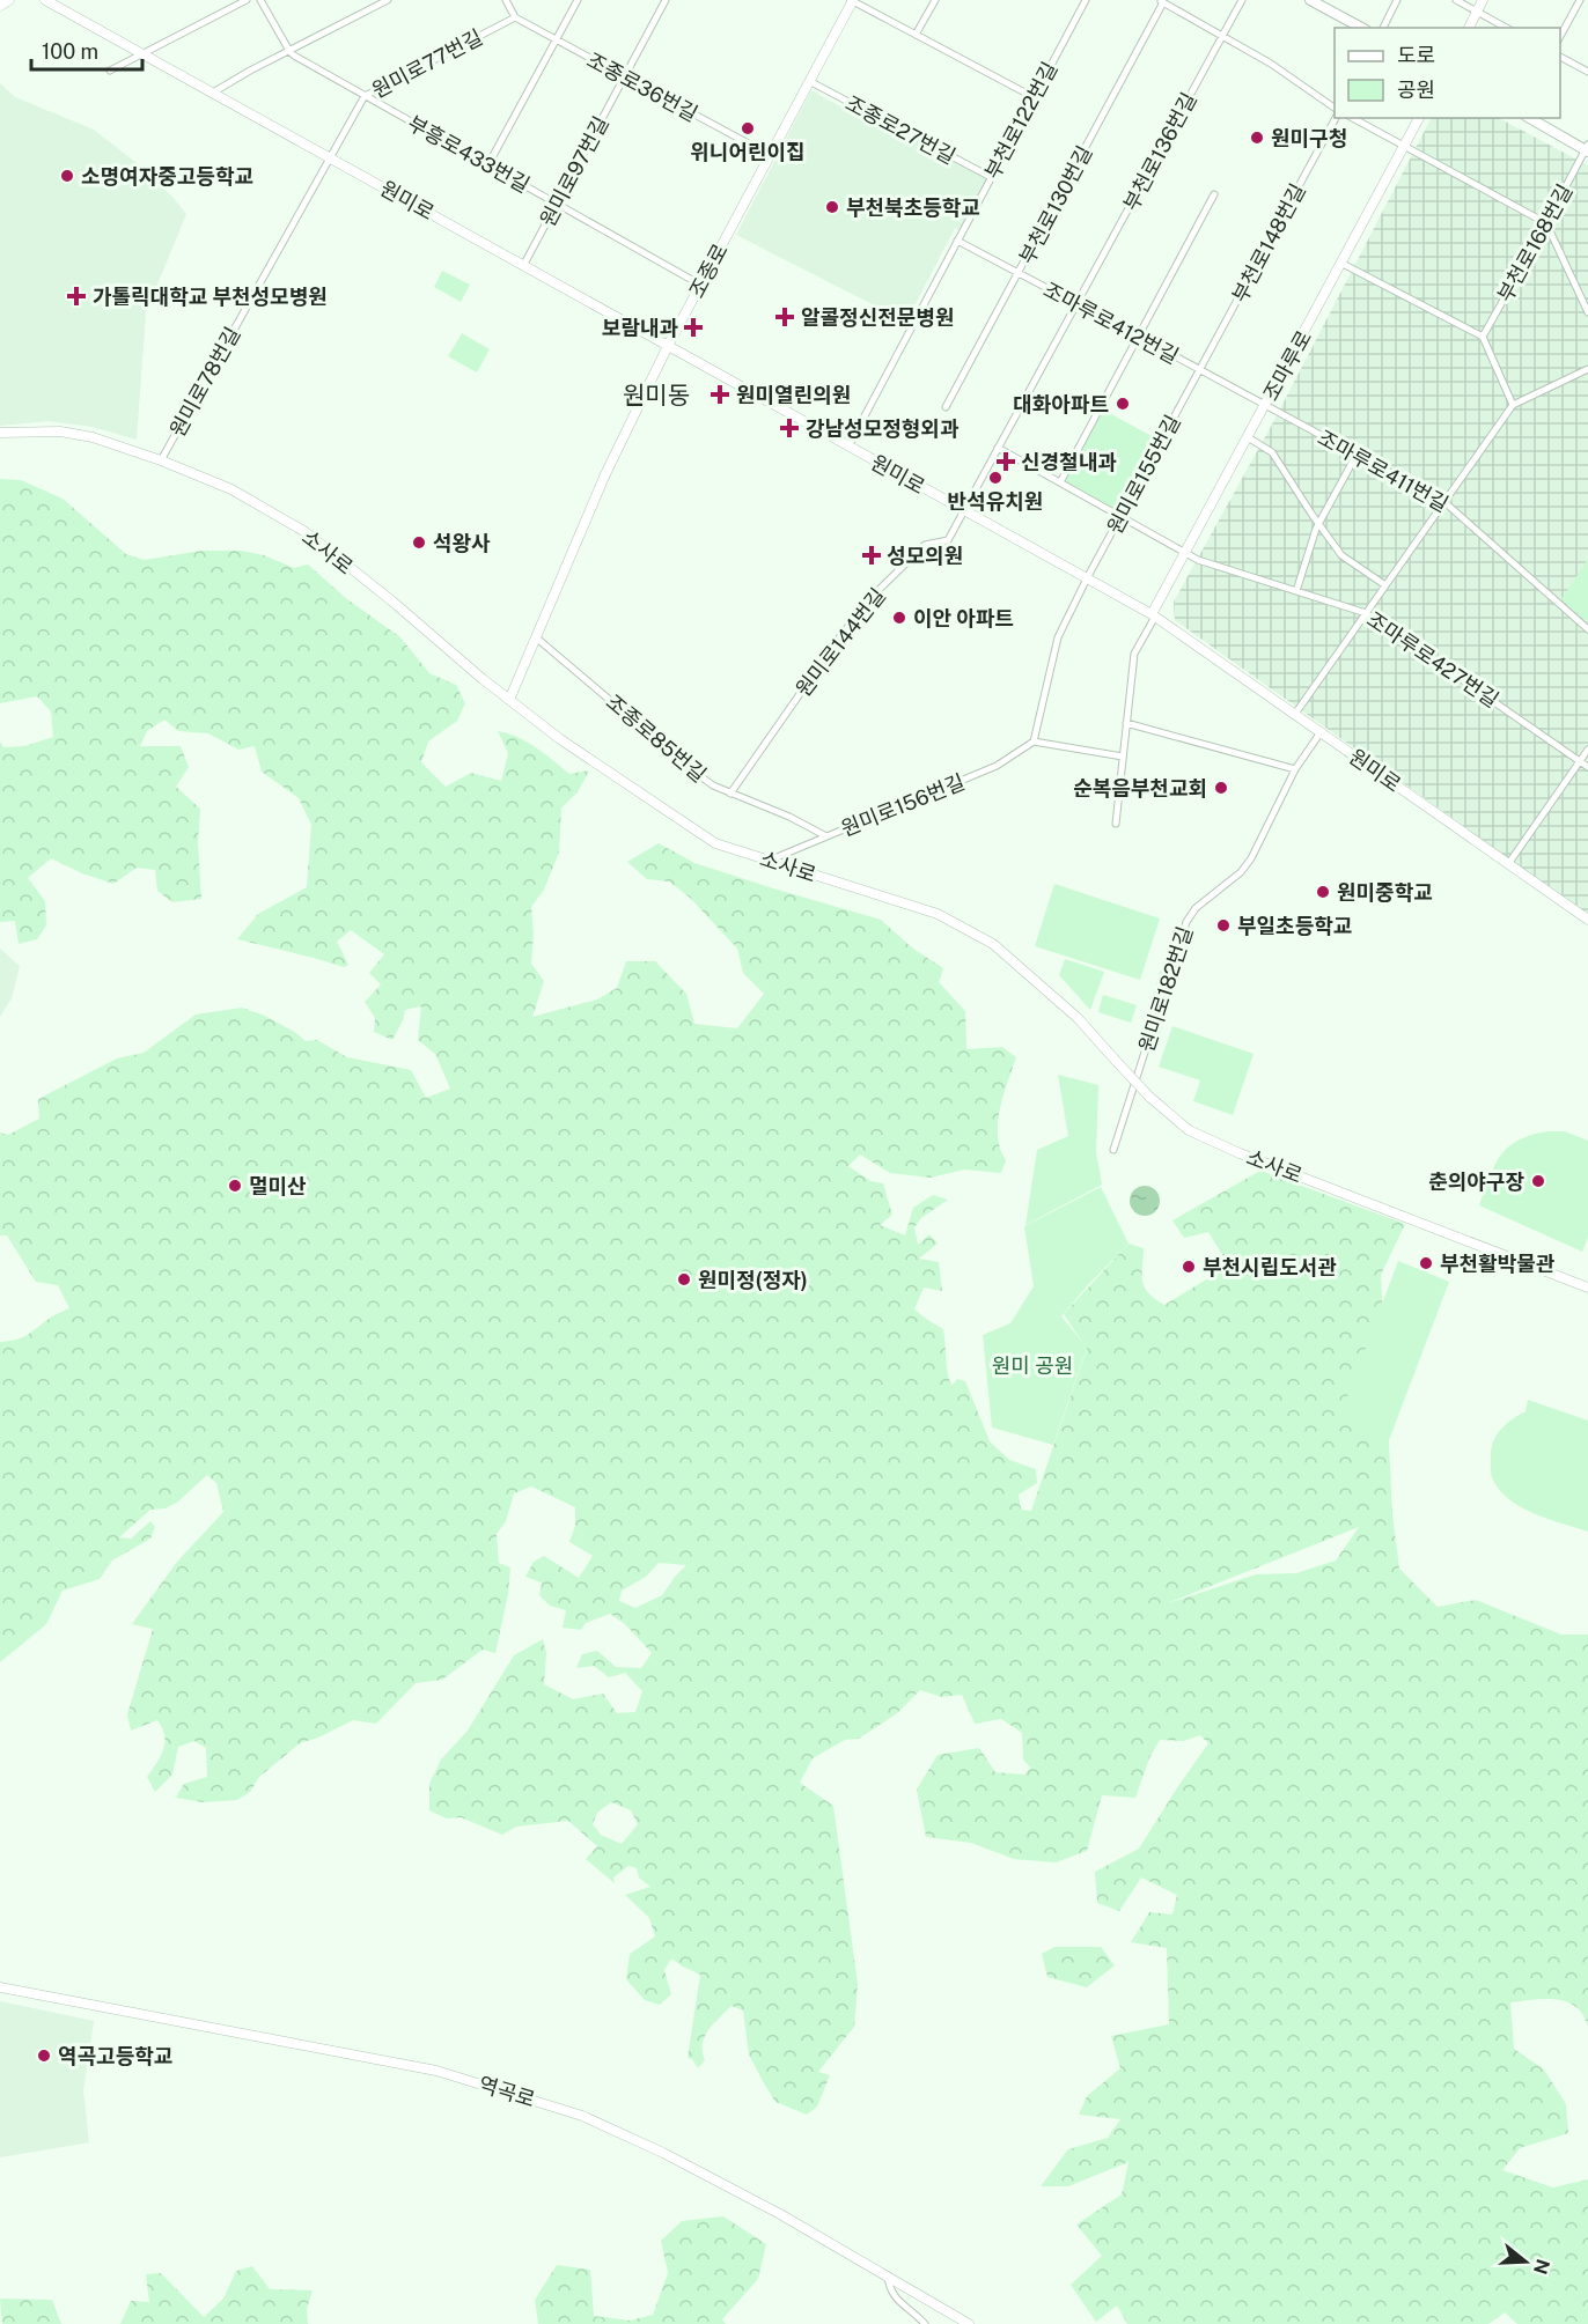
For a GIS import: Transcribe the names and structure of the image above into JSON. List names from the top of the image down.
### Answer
{
  "streets": {
    "street": [
      "원미로77번길",
      "조종로36번길",
      "부천로122번길",
      "조종로27번길",
      "부천로136번길",
      "부흥로433번길",
      "원미로97번길",
      "원미로",
      "부천로130번길",
      "부천로148번길",
      "부천로168번길",
      "조종로",
      "조마루로412번길",
      "조마루로",
      "원미로78번길",
      "조마루로411번길",
      "원미로155번길",
      "소사로",
      "원미로144번길",
      "조마루로427번길",
      "조종로85번길",
      "원미로156번길",
      "원미로182번길",
      "역곡로"
    ]
  },
  "crossings": [
    ["원미로77번길", "조종로36번길"],
    ["원미로77번길", "부흥로433번길"],
    ["원미로77번길", "원미로"],
    ["원미로77번길", "원미로78번길"],
    ["조종로36번길", "원미로97번길"],
    ["조종로36번길", "조종로"],
    ["부천로122번길", "조종로27번길"],
    ["부천로122번길", "원미로"],
    ["부천로122번길", "조마루로412번길"],
    ["조종로27번길", "조종로"],
    ["부천로136번길", "원미로"],
    ["부천로136번길", "조마루로412번길"],
    ["부천로136번길", "원미로144번길"],
    ["부천로136번길", "조마루로427번길"],
    ["부흥로433번길", "원미로97번길"],
    ["부흥로433번길", "조종로"],
    ["원미로97번길", "원미로"],
    ["원미로", "조종로"],
    ["원미로", "조마루로"],
    ["원미로", "원미로78번길"],
    ["원미로", "원미로155번길"],
    ["원미로", "원미로144번길"],
    ["원미로", "원미로182번길"],
    ["부천로130번길", "조마루로412번길"],
    ["부천로148번길", "조마루로412번길"],
    ["부천로148번길", "원미로155번길"],
    ["조종로", "소사로"],
    ["조종로", "조종로85번길"],
    ["조마루로412번길", "조마루로"],
    ["조마루로412번길", "조마루로411번길"],
    ["조마루로412번길", "원미로155번길"],
    ["조마루로", "조마루로411번길"],
    ["조마루로", "조마루로427번길"],
    ["원미로78번길", "소사로"],
    ["원미로155번길", "조마루로427번길"],
    ["소사로", "원미로156번길"],
    ["원미로144번길", "조종로85번길"],
    ["조종로85번길", "원미로156번길"]
  ],
  "districts": ["원미동"],
  "parks": ["원미 공원"],
  "places": {
    "other": [
      "위니어린이집",
      "원미구청",
      "소명여자중고등학교",
      "부천북초등학교",
      "대화아파트",
      "반석유치원",
      "석왕사",
      "이안 아파트",
      "순복음부천교회",
      "원미중학교",
      "부일초등학교",
      "춘의야구장",
      "멀미산",
      "부천활박물관",
      "부천시립도서관",
      "원미정(정자)",
      "역곡고등학교"
    ],
    "health": [
      "가톨릭대학교 부천성모병원",
      "알콜정신전문병원",
      "보람내과",
      "원미열린의원",
      "강남성모정형외과",
      "신경철내과",
      "성모의원"
    ]
  },
  "legend": ["도로", "공원"],
  "scale_bar": "100 m",
  "north": "right"
}
